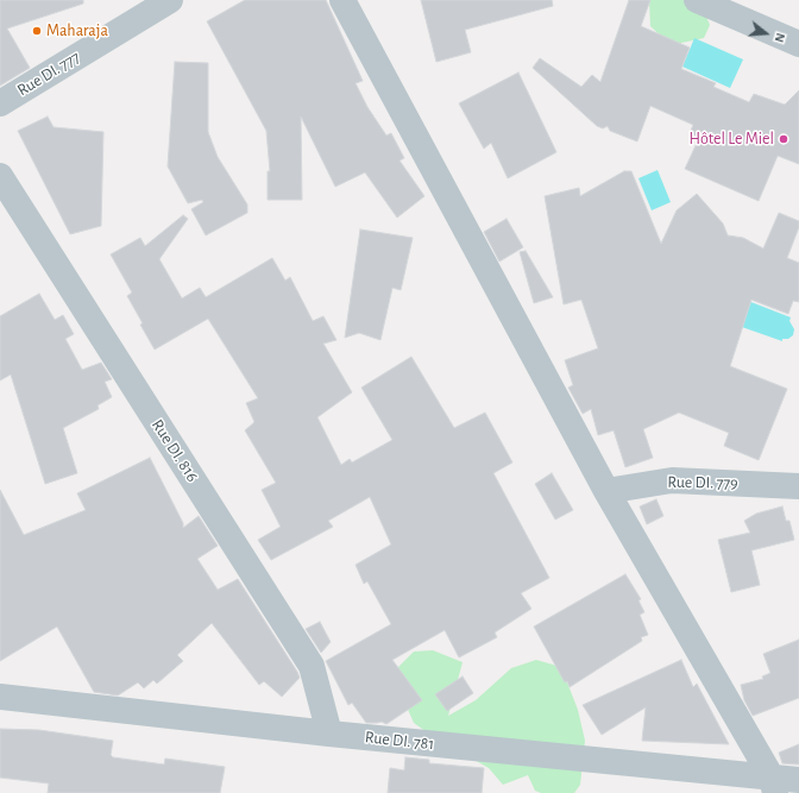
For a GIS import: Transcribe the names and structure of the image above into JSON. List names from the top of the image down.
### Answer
{
  "streets": {
    "street": [
      "Rue DI. 777",
      "Rue DI. 816",
      "Rue DI. 779",
      "Rue DI. 781"
    ]
  },
  "crossings": [
    ["Rue DI. 816", "Rue DI. 781"]
  ],
  "places": ["Maharaja", "Hôtel Le Miel"],
  "north": "right"
}
